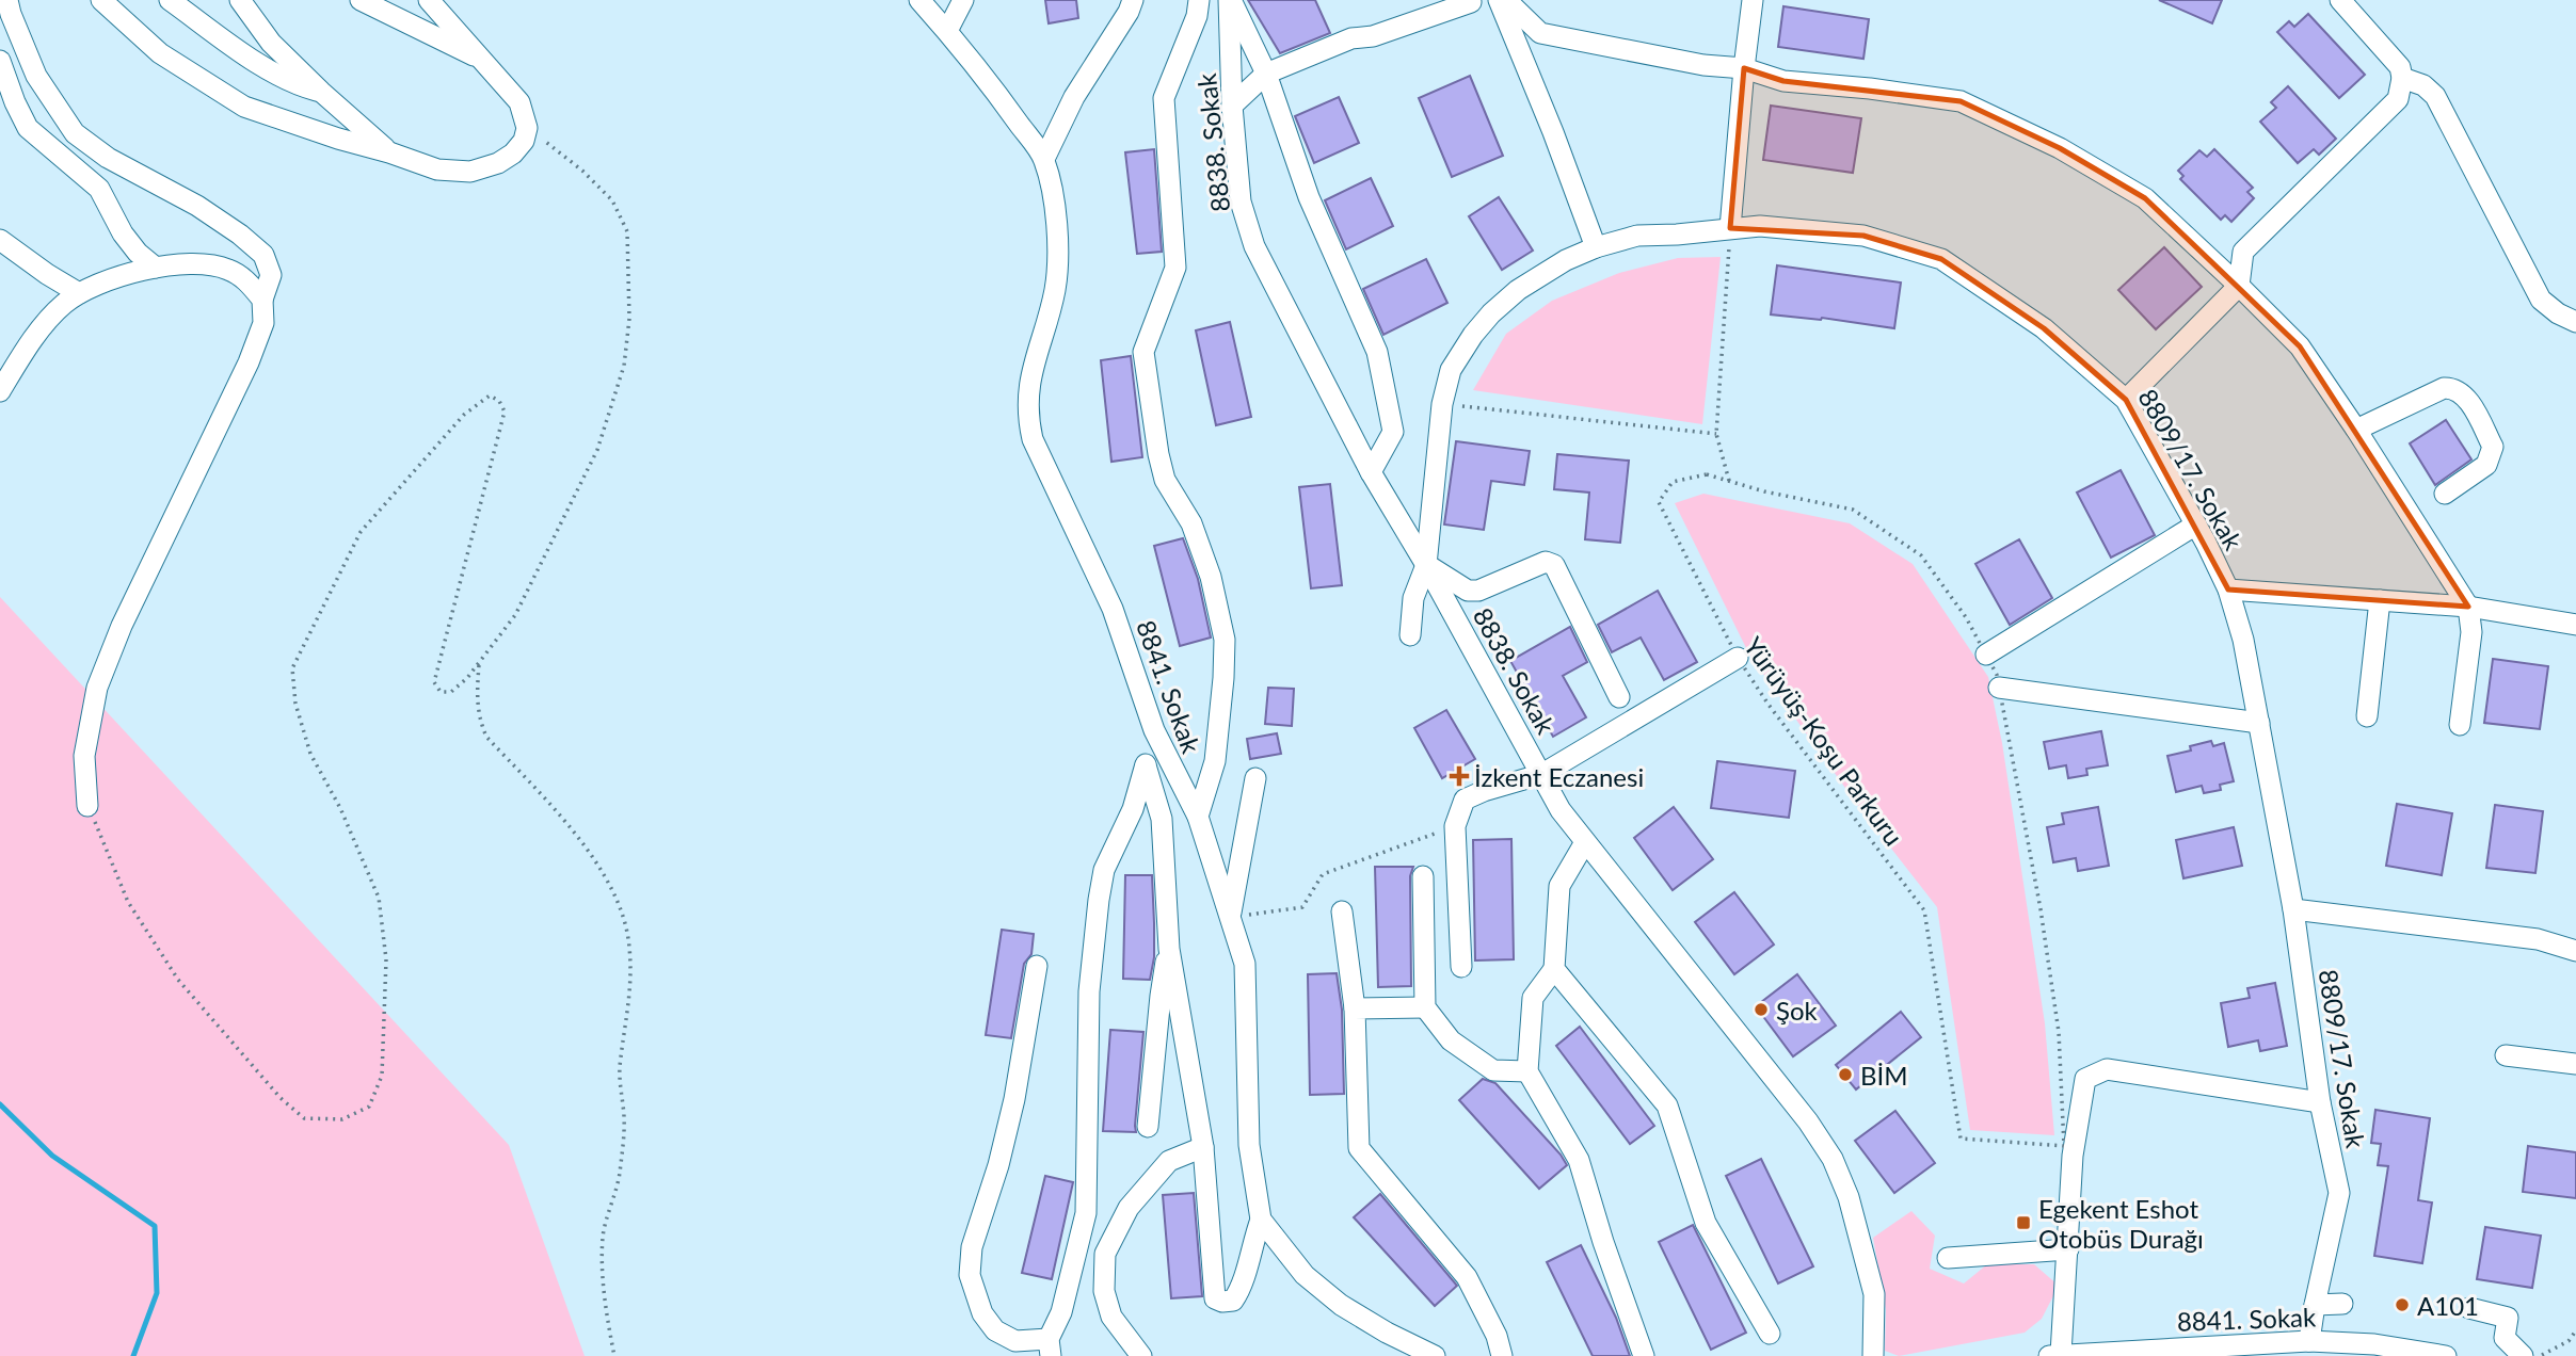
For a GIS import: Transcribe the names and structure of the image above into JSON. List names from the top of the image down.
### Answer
{
  "streets": {
    "street": ["8838. Sokak", "8809/17. Sokak", "8841. Sokak"],
    "path": ["Yürüyüş-Koşu Parkuru"]
  },
  "crossings": [
    ["8838. Sokak", "8809/17. Sokak"],
    ["8809/17. Sokak", "8841. Sokak"]
  ],
  "places": {
    "health": ["İzkent Eczanesi"],
    "other": ["Şok", "BİM", "A101"],
    "transit": ["Egekent Eshot Otobüs Durağı"]
  }
}
